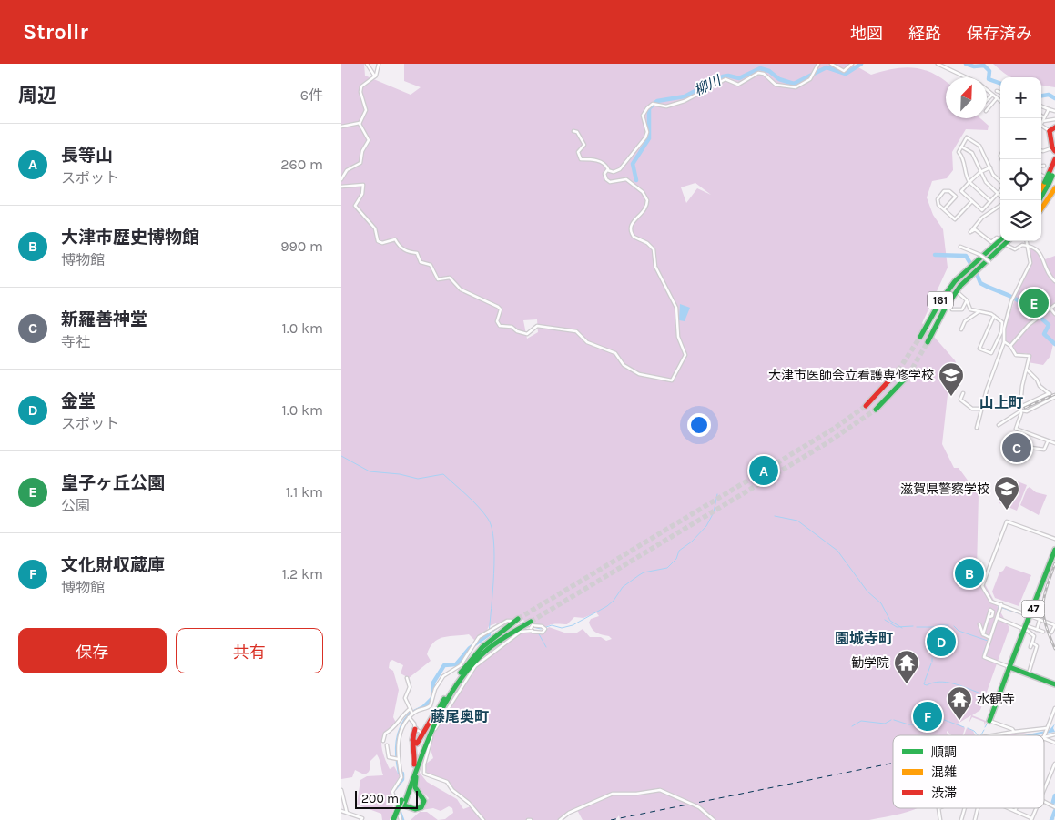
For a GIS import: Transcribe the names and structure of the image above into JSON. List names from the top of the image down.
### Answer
{
  "streets": {
    "main road": ["161", "47"]
  },
  "districts": ["山上町", "園城寺町", "藤尾奥町"],
  "water": ["柳川"],
  "places": {
    "school or university": ["大津市医師会立看護専修学校", "滋賀県警察学校"],
    "temple": ["勧学院", "水観寺"]
  },
  "legend": ["順調", "混雑", "渋滞"],
  "scale_bar": "200 m",
  "north": "top right",
  "page": {
    "header": "Strollr",
    "nav": ["地図", "経路", "保存済み"],
    "heading": ["周辺", "6件"],
    "map_buttons": ["+", "−"],
    "list": [
      {
        "mark": "A",
        "name": "長等山",
        "note": "スポット",
        "value": "260 m"
      },
      {
        "mark": "B",
        "name": "大津市歴史博物館",
        "note": "博物館",
        "value": "990 m"
      },
      {
        "mark": "C",
        "name": "新羅善神堂",
        "note": "寺社",
        "value": "1.0 km"
      },
      {
        "mark": "D",
        "name": "金堂",
        "note": "スポット",
        "value": "1.0 km"
      },
      {
        "mark": "E",
        "name": "皇子ヶ丘公園",
        "note": "公園",
        "value": "1.1 km"
      },
      {
        "mark": "F",
        "name": "文化財収蔵庫",
        "note": "博物館",
        "value": "1.2 km"
      }
    ],
    "pins": [
      "E",
      "C",
      "A",
      "B",
      "D",
      "F"
    ],
    "buttons": ["保存", "共有"],
    "scale": "200 m"
  }
}
